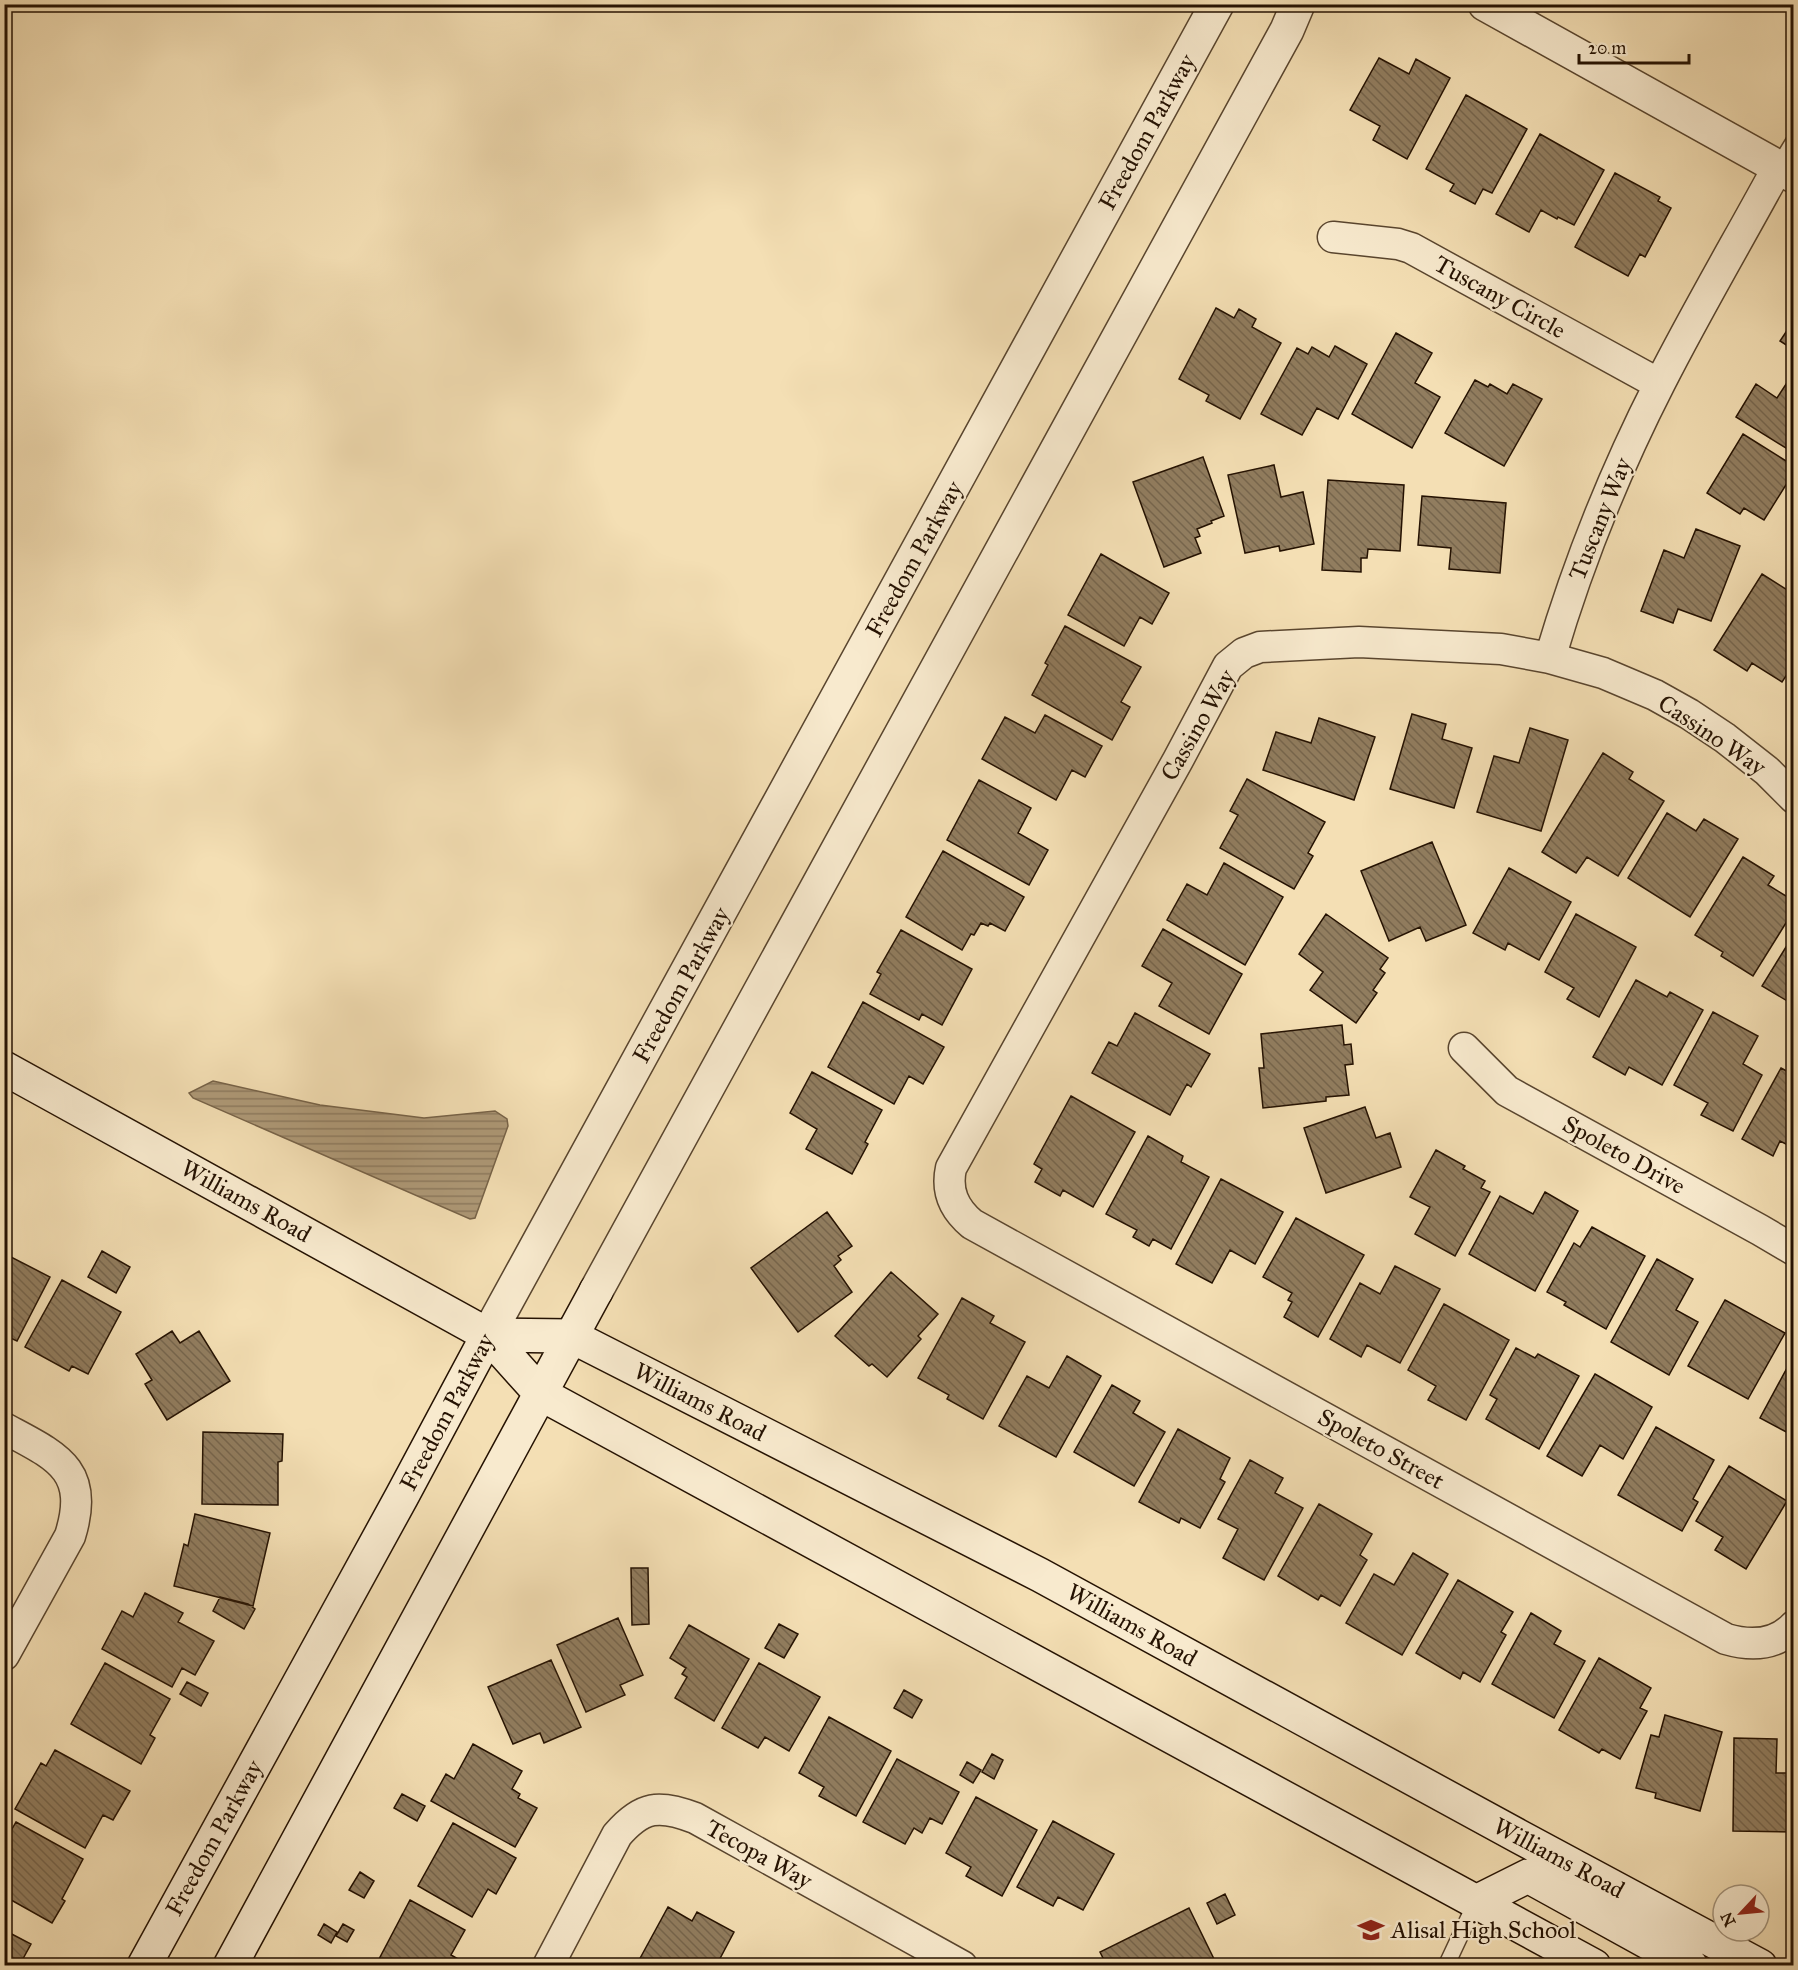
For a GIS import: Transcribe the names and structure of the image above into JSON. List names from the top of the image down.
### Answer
{
  "streets": {
    "main road": ["Freedom Parkway", "Williams Road"],
    "street": [
      "Tuscany Circle",
      "Tuscany Way",
      "Cassino Way",
      "Spoleto Drive",
      "Spoleto Street",
      "Tecopa Way"
    ]
  },
  "crossings": [
    ["Freedom Parkway", "Williams Road"],
    ["Tuscany Circle", "Tuscany Way"],
    ["Tuscany Way", "Cassino Way"],
    ["Cassino Way", "Spoleto Street"]
  ],
  "places": {
    "school or university": ["Alisal High School"]
  },
  "scale_bar": "20 m",
  "north": "bottom left"
}
